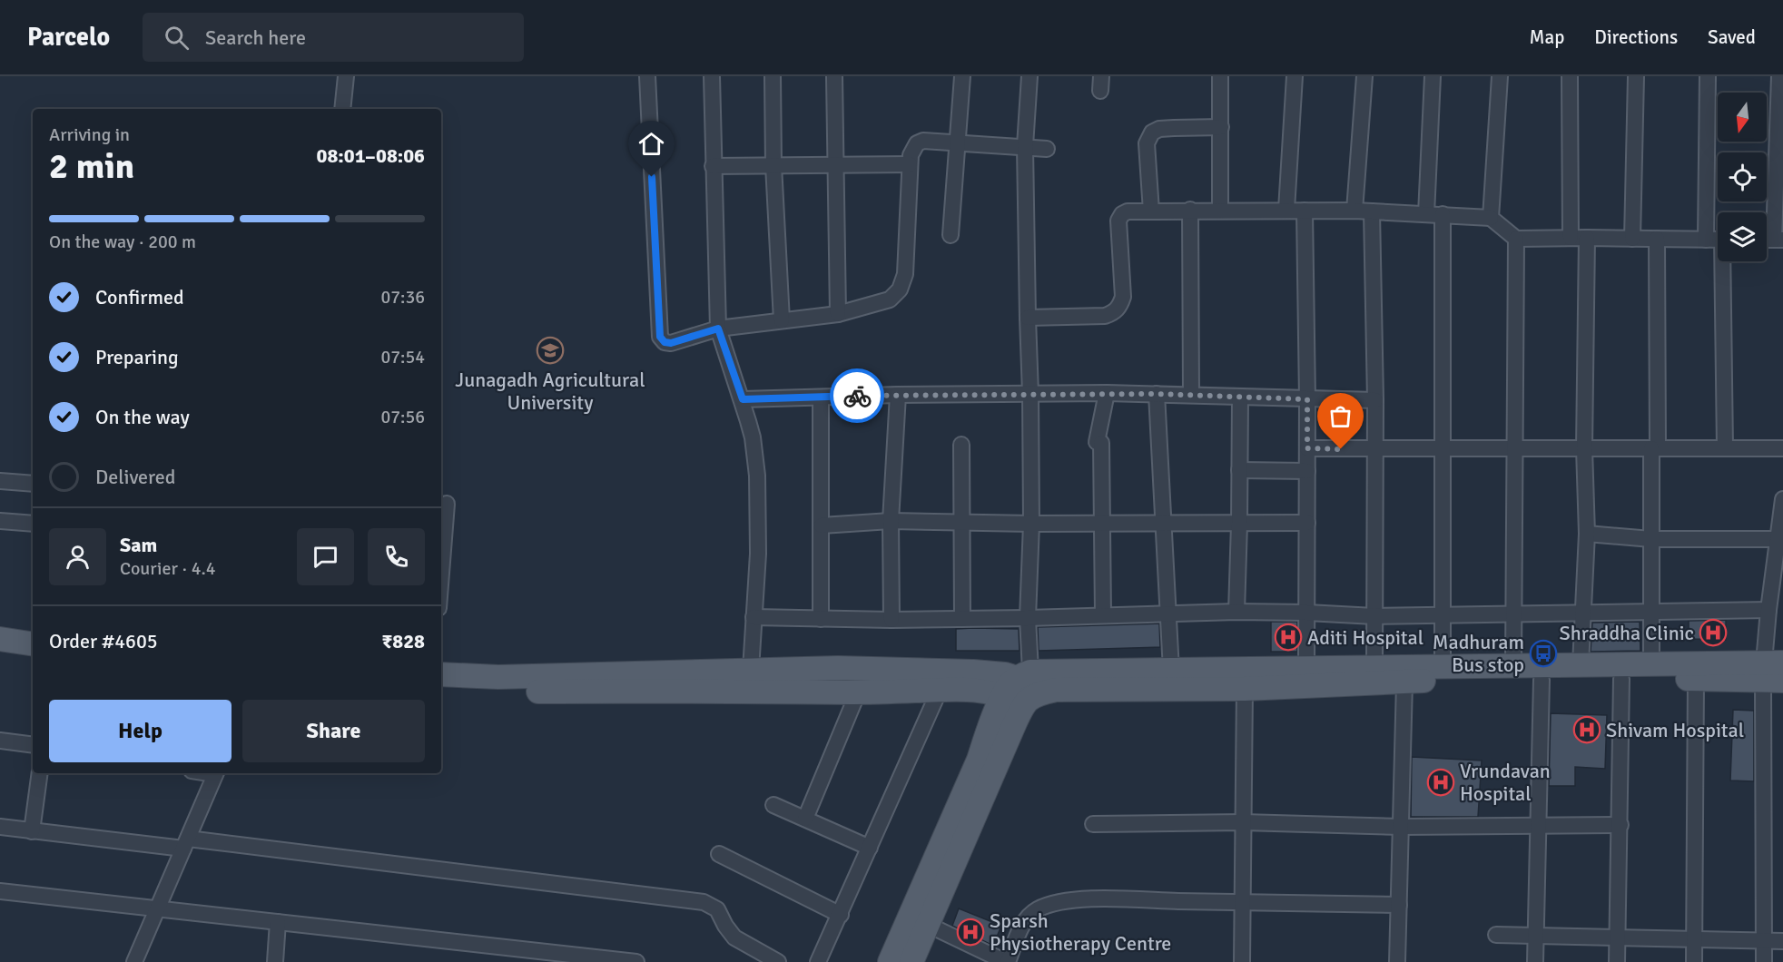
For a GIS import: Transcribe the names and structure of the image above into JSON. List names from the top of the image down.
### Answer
{
  "places": {
    "school or university": ["Junagadh Agricultural University"],
    "hospital": [
      "Shraddha Clinic",
      "Aditi Hospital",
      "Shivam Hospital",
      "Vrundavan Hospital",
      "Sparsh Physiotherapy Centre"
    ],
    "bus stop": ["Madhuram Bus stop"]
  },
  "north": "bottom",
  "page": {
    "header": "Parcelo",
    "search": "Search here",
    "nav": ["Map", "Directions", "Saved"],
    "heading": ["2 min", "Arriving in", "08:01–08:06"],
    "panel": [
      "Sam",
      "Courier · 4.4",
      "Order #4605",
      "₹828"
    ],
    "bar": "On the way · 200 m",
    "list": [
      ["Confirmed", "07:36"],
      ["Preparing", "07:54"],
      ["On the way", "07:56"],
      "Delivered"
    ],
    "buttons": ["Help", "Share"]
  }
}
